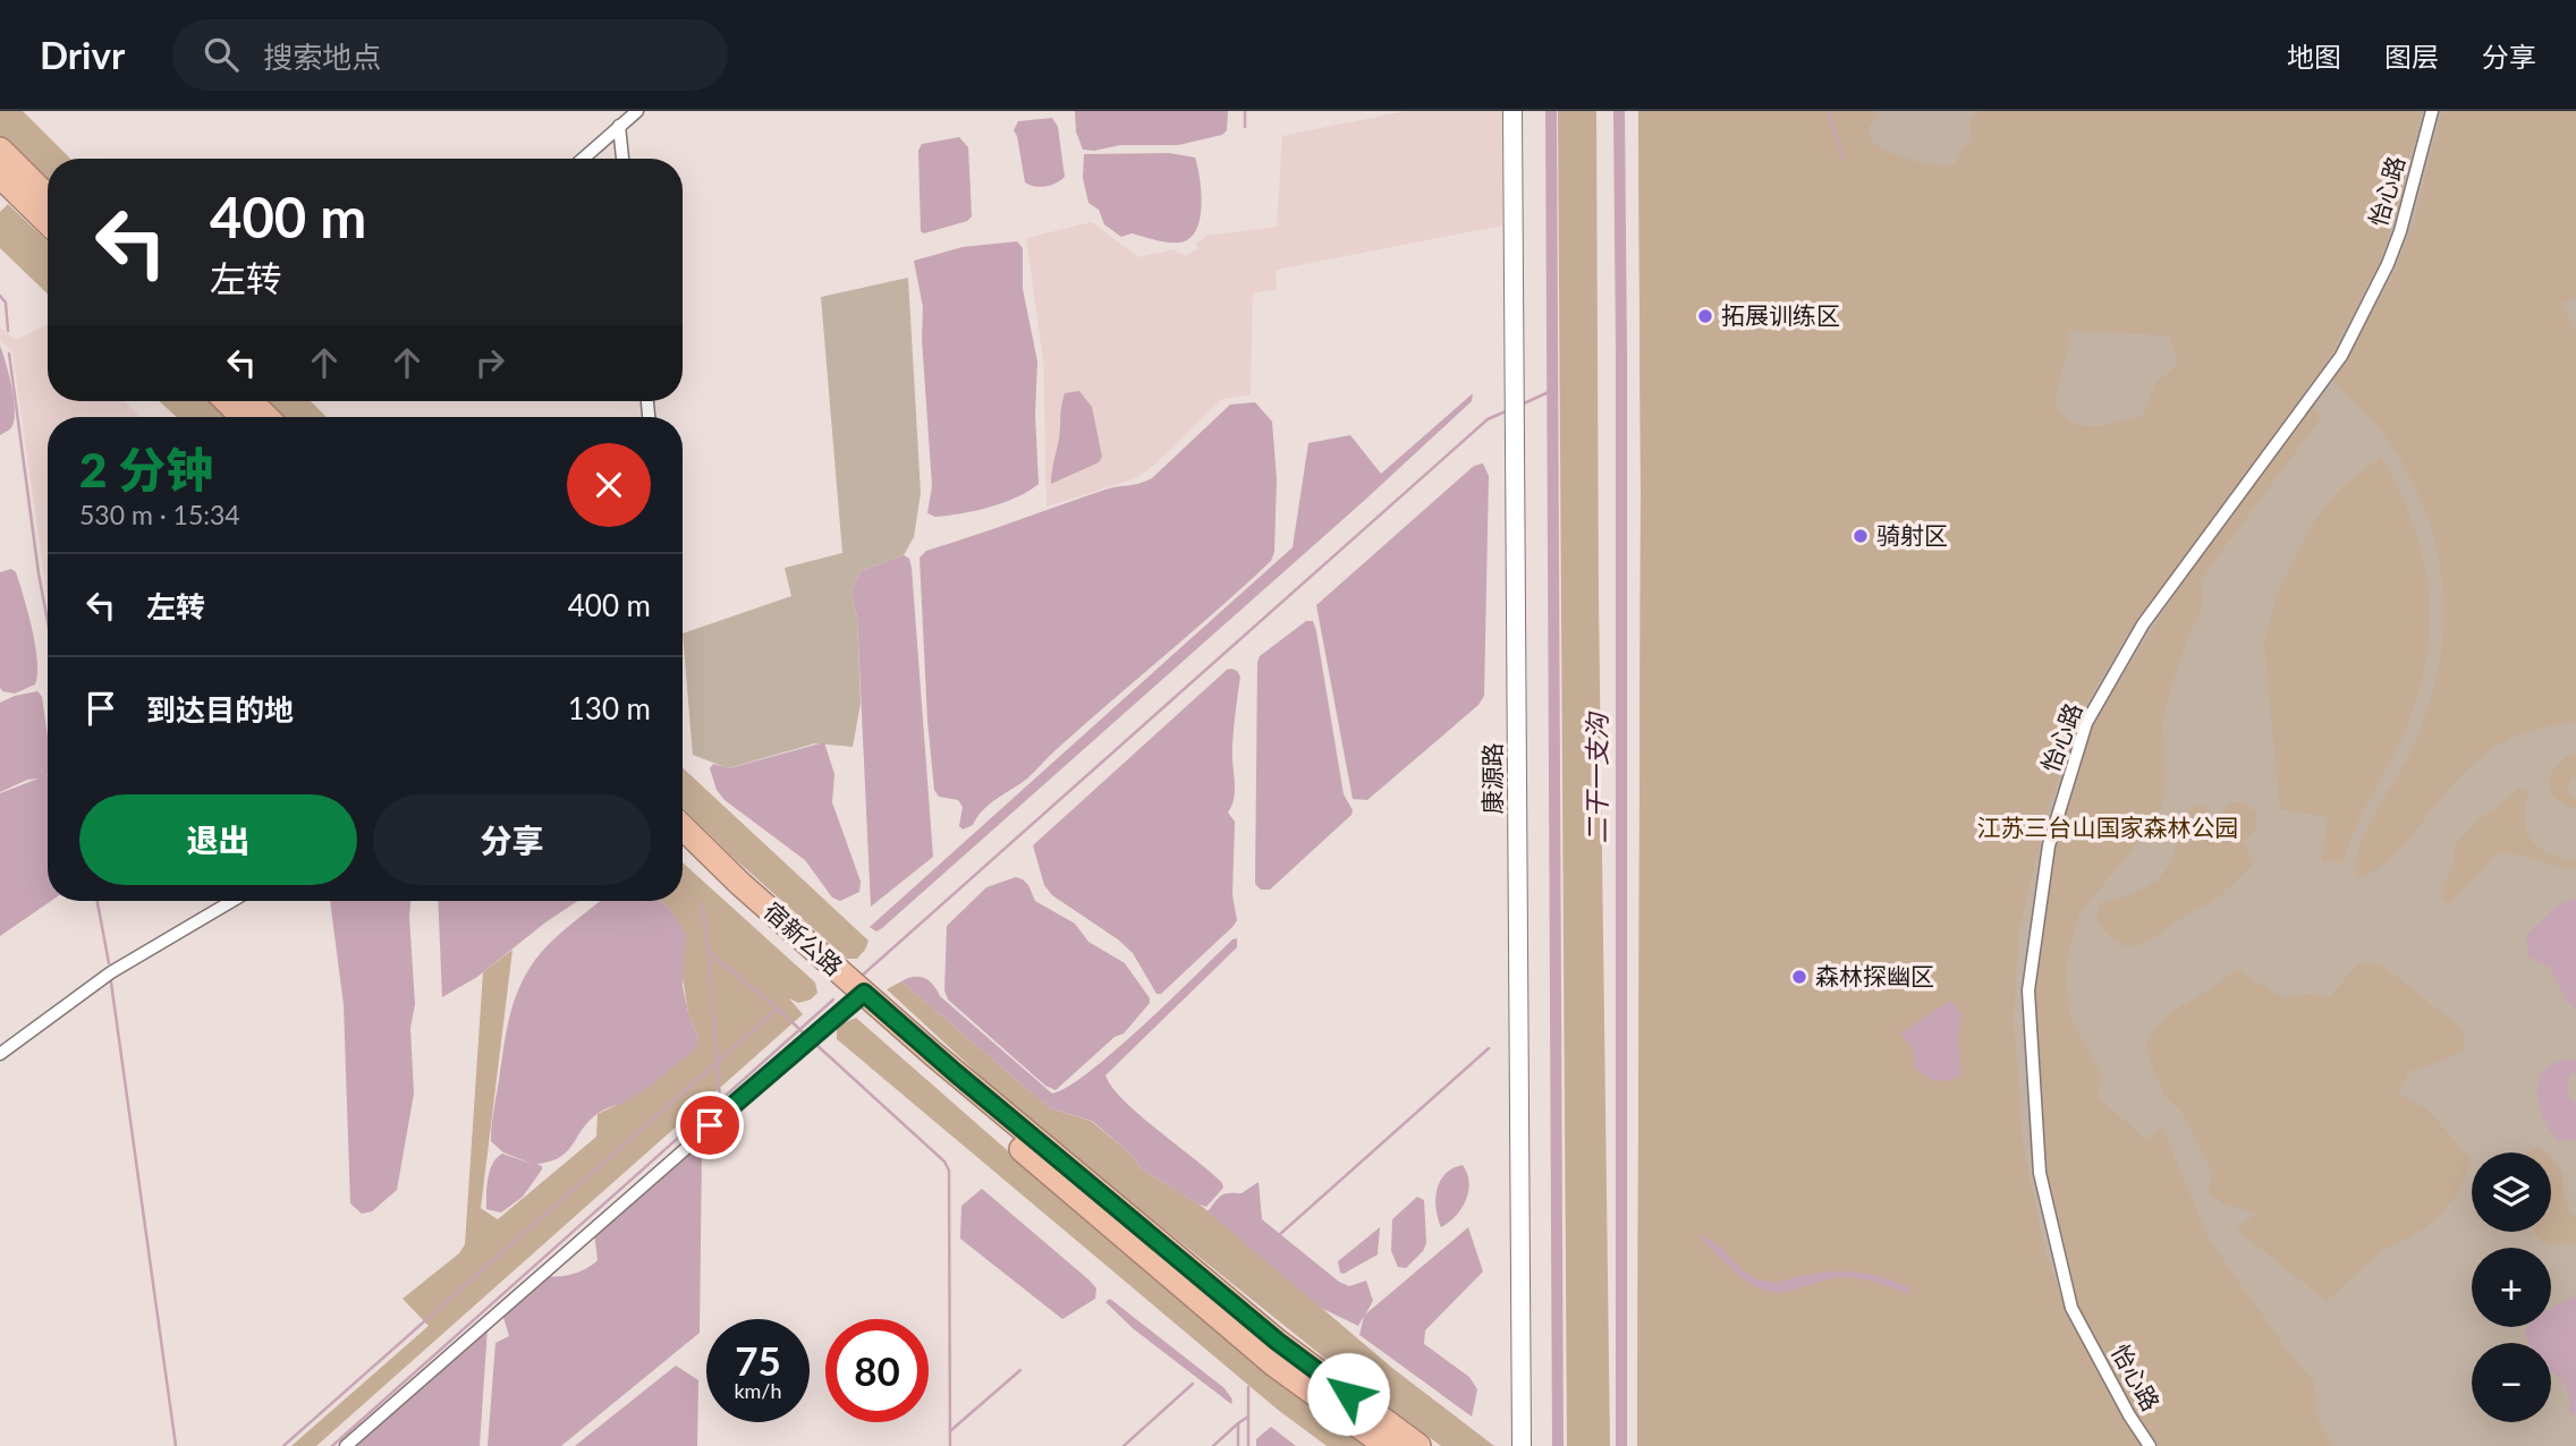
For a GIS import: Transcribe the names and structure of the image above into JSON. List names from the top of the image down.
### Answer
{
  "streets": {
    "highway": ["宿新公路"],
    "street": ["怡心路", "康源路"]
  },
  "water": ["二干一支沟"],
  "parks": ["江苏三台山国家森林公园"],
  "places": ["拓展训练区", "骑射区", "森林探幽区"],
  "page": {
    "header": "Drivr",
    "search": "搜索地点",
    "nav": ["地图", "图层", "分享"],
    "turn": ["400 m", "左转"],
    "heading": ["2 分钟", "530 m · 15:34"],
    "list": [
      {
        "name": "左转",
        "value": "400 m"
      },
      {
        "name": "到达目的地",
        "value": "130 m"
      }
    ],
    "buttons": ["退出", "分享"],
    "map_buttons": ["+", "−"],
    "speed": "75 km/h",
    "limit": "80"
  }
}
